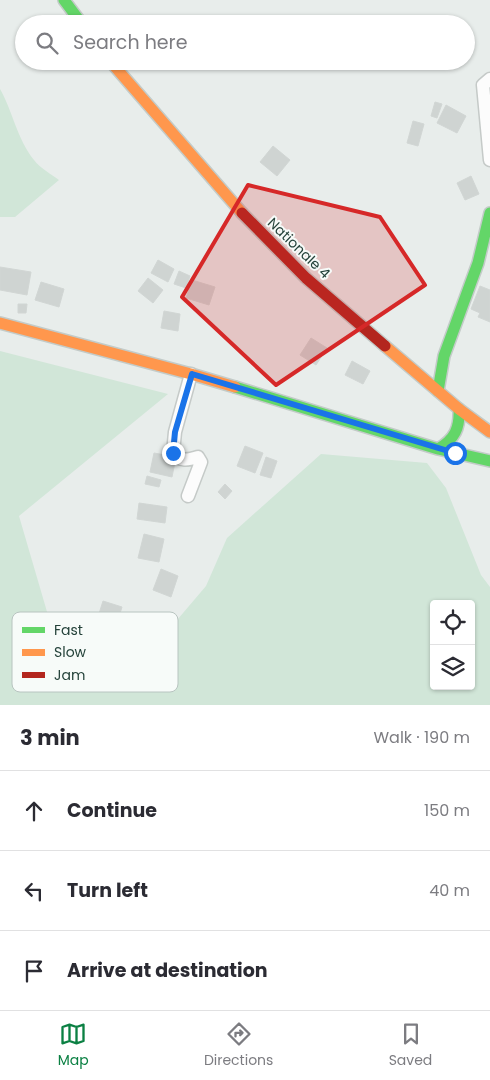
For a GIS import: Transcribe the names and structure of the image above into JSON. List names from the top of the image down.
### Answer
{
  "streets": {
    "main road": ["Nationale 4"]
  },
  "legend": ["Fast", "Slow", "Jam"],
  "page": {
    "search": "Search here",
    "heading": ["3 min", "Walk · 190 m"],
    "list": [
      ["Continue", "150 m"],
      ["Turn left", "40 m"],
      "Arrive at destination"
    ],
    "nav": ["Map", "Directions", "Saved"]
  }
}
